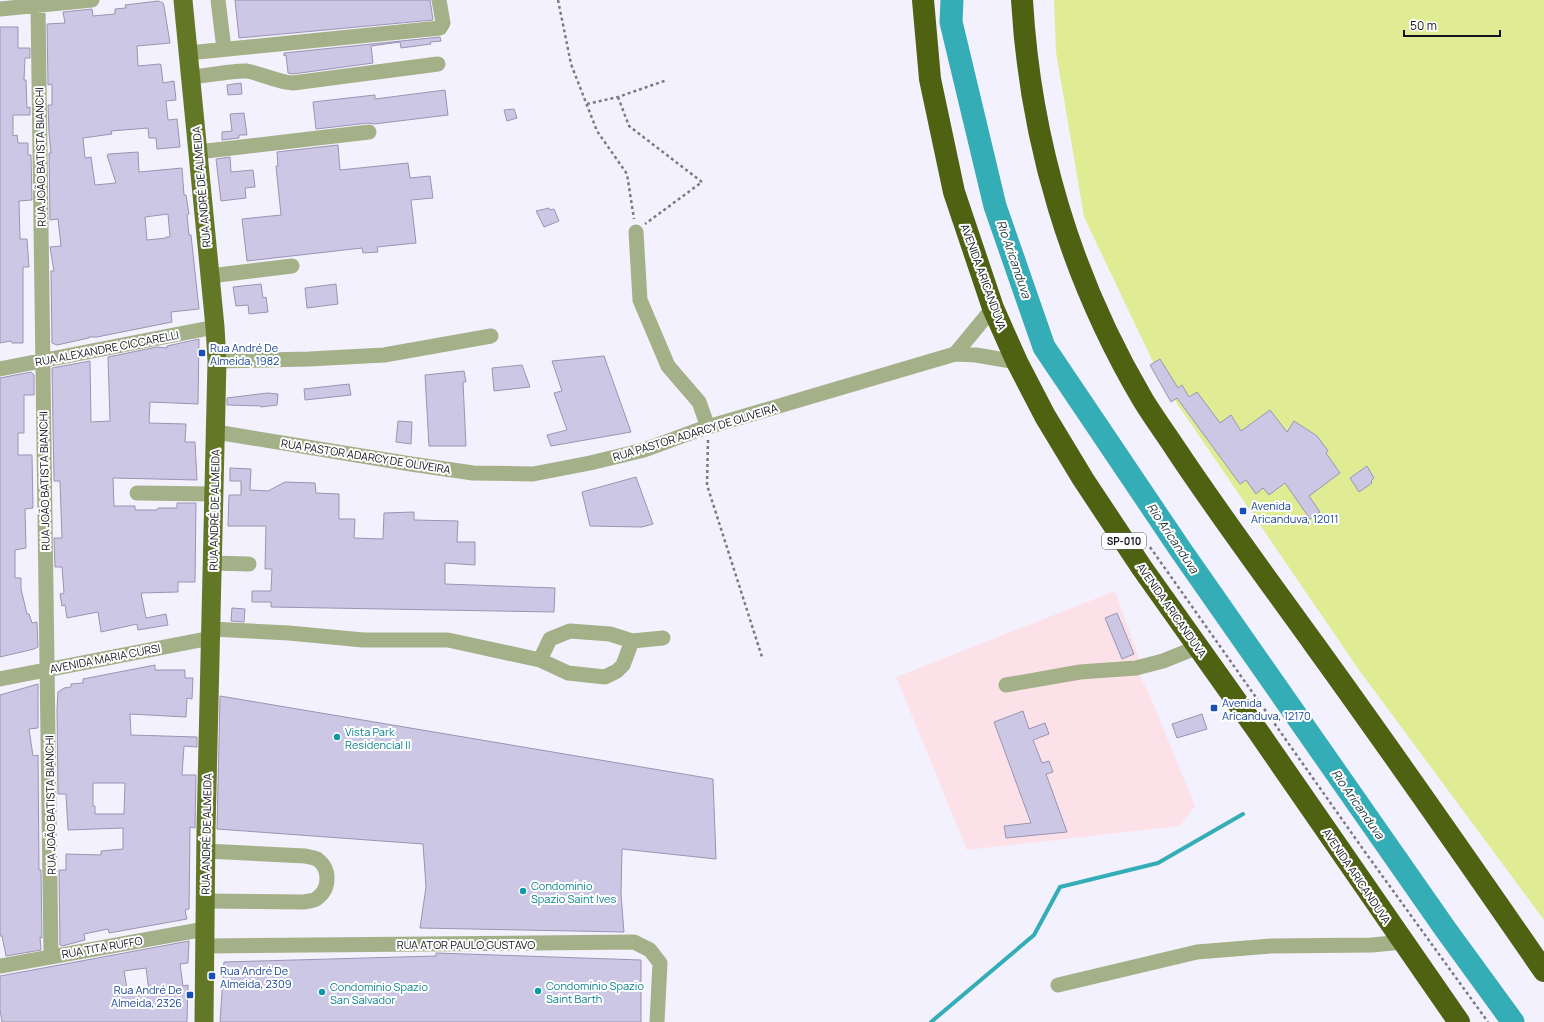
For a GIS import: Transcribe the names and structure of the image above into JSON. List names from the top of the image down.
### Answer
{
  "streets": {
    "highway": ["AVENIDA ARICANDUVA", "SP-010"],
    "main road": ["RUA ANDRÉ DE ALMEIDA"],
    "street": [
      "RUA JOÃO BATISTA BIANCHI",
      "RUA ALEXANDRE CICCARELLI",
      "RUA PASTOR ADARCY DE OLIVEIRA",
      "AVENIDA MARIA CURSI",
      "RUA ATOR PAULO GUSTAVO",
      "RUA TITA RUFFO"
    ]
  },
  "crossings": [
    ["RUA JOÃO BATISTA BIANCHI", "RUA ALEXANDRE CICCARELLI"],
    ["RUA JOÃO BATISTA BIANCHI", "AVENIDA MARIA CURSI"],
    ["RUA JOÃO BATISTA BIANCHI", "RUA TITA RUFFO"],
    ["RUA ANDRÉ DE ALMEIDA", "RUA ALEXANDRE CICCARELLI"],
    ["RUA ANDRÉ DE ALMEIDA", "RUA PASTOR ADARCY DE OLIVEIRA"],
    ["RUA ANDRÉ DE ALMEIDA", "AVENIDA MARIA CURSI"],
    ["RUA ANDRÉ DE ALMEIDA", "RUA ATOR PAULO GUSTAVO"],
    ["RUA ANDRÉ DE ALMEIDA", "RUA TITA RUFFO"],
    ["AVENIDA ARICANDUVA", "RUA PASTOR ADARCY DE OLIVEIRA"],
    ["RUA ATOR PAULO GUSTAVO", "RUA TITA RUFFO"]
  ],
  "water": ["Rio Aricanduva"],
  "places": {
    "transit": [
      "Rua André De Almeida, 1982",
      "Avenida Aricanduva, 12011",
      "Avenida Aricanduva, 12170",
      "Rua André De Almeida, 2309",
      "Rua André De Almeida, 2326"
    ],
    "other": [
      "Vista Park Residencial II",
      "Condomínio Spazio Saint Ives",
      "Condomínio Spazio Saint Barth",
      "Condomínio Spazio San Salvador"
    ]
  },
  "scale_bar": "50 m"
}
